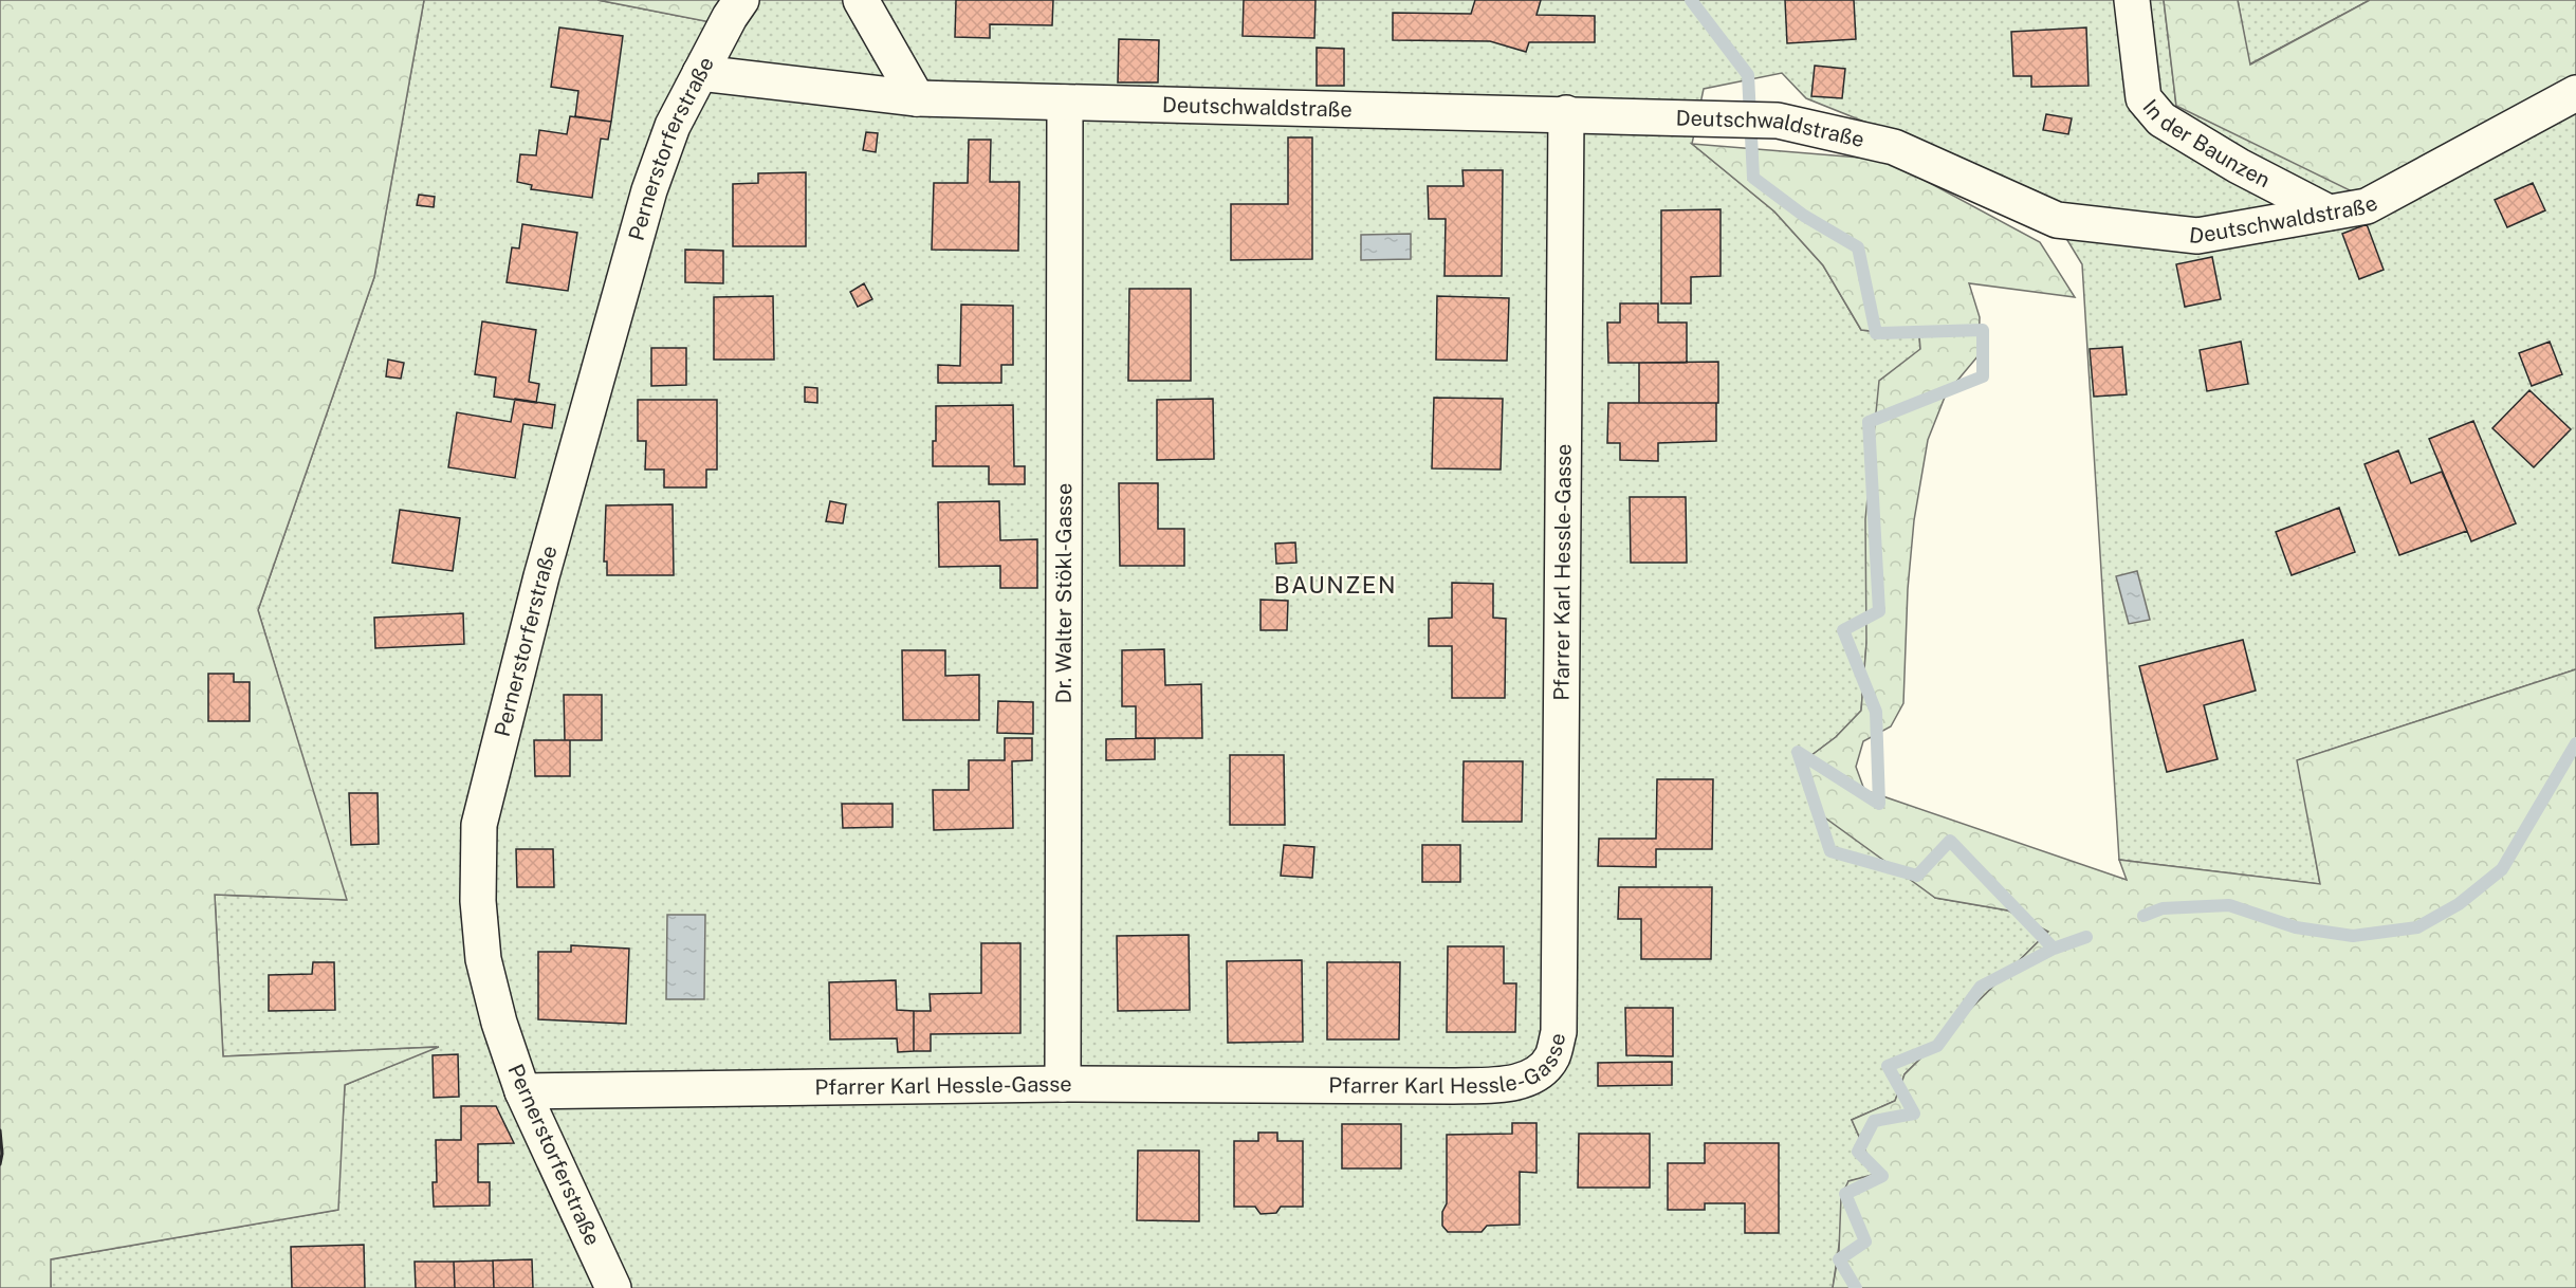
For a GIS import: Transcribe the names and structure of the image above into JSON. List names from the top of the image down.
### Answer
{
  "streets": {
    "street": [
      "Deutschwaldstraße",
      "In der Baunzen",
      "Pernerstorferstraße",
      "Pfarrer Karl Hessle-Gasse",
      "Dr. Walter Stökl-Gasse"
    ]
  },
  "crossings": [
    ["Deutschwaldstraße", "In der Baunzen"],
    ["Deutschwaldstraße", "Pernerstorferstraße"],
    ["Deutschwaldstraße", "Pfarrer Karl Hessle-Gasse"],
    ["Deutschwaldstraße", "Dr. Walter Stökl-Gasse"],
    ["Pernerstorferstraße", "Pfarrer Karl Hessle-Gasse"],
    ["Pfarrer Karl Hessle-Gasse", "Dr. Walter Stökl-Gasse"]
  ],
  "districts": ["BAUNZEN"]
}
